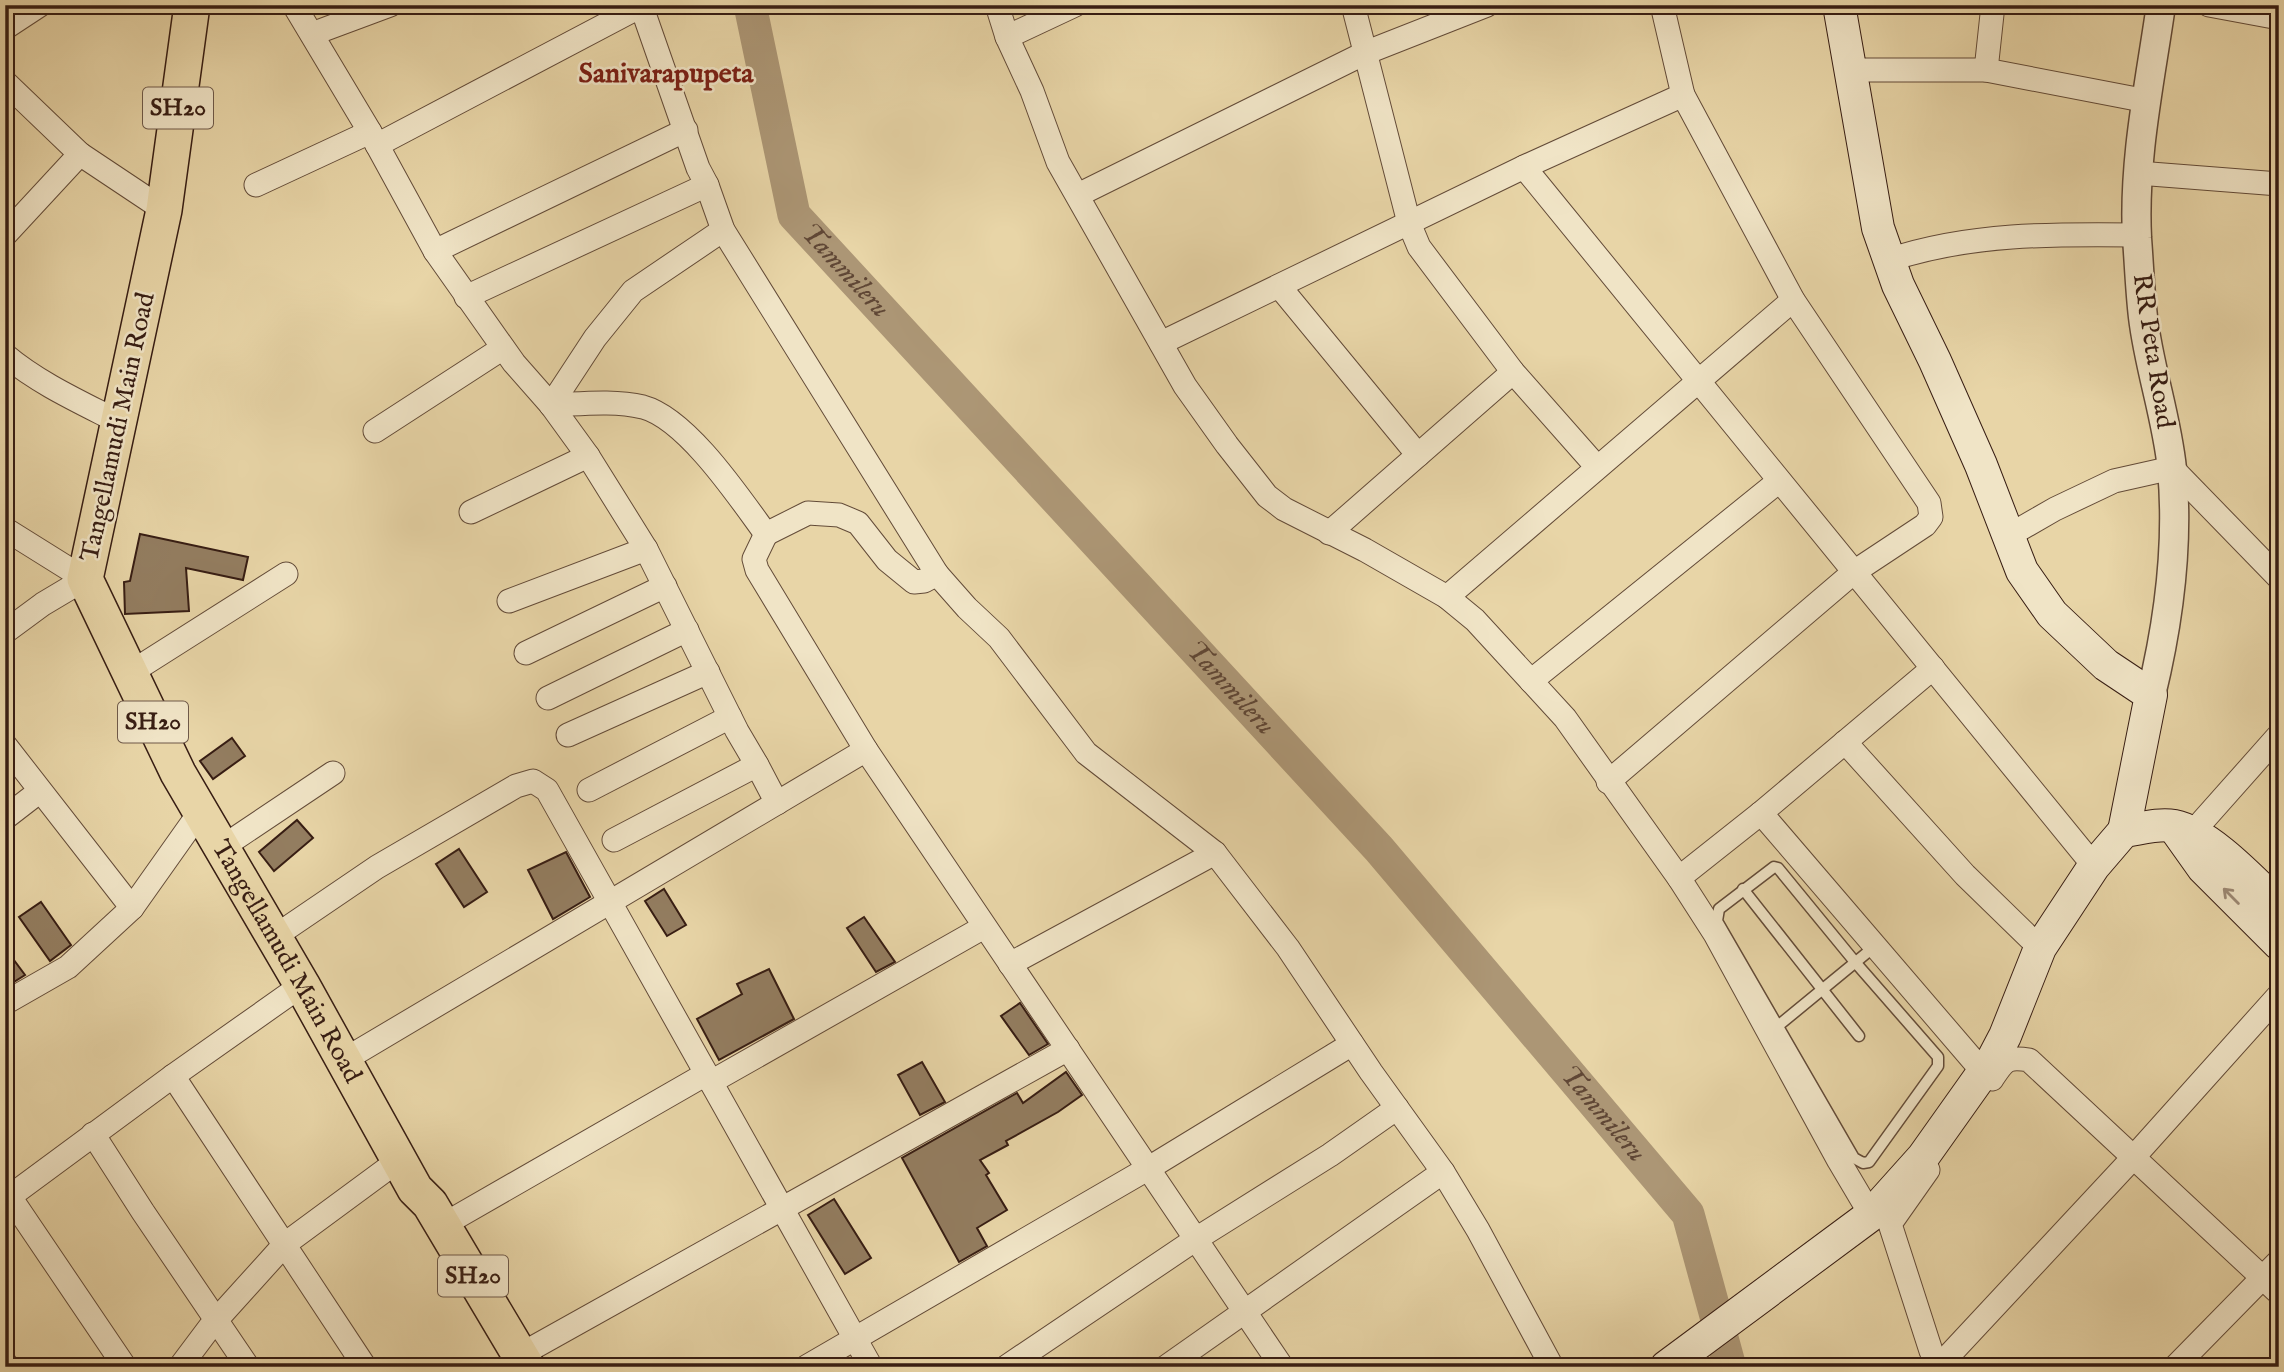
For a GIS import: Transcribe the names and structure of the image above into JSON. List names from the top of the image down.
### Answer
{
  "streets": {
    "main road": ["SH20", "Tangellamudi Main Road"],
    "street": ["RR Peta Road"]
  },
  "crossings": [
    ["SH20", "Tangellamudi Main Road"]
  ],
  "districts": ["Sanivarapupeta"],
  "water": ["Tammileru"]
}
